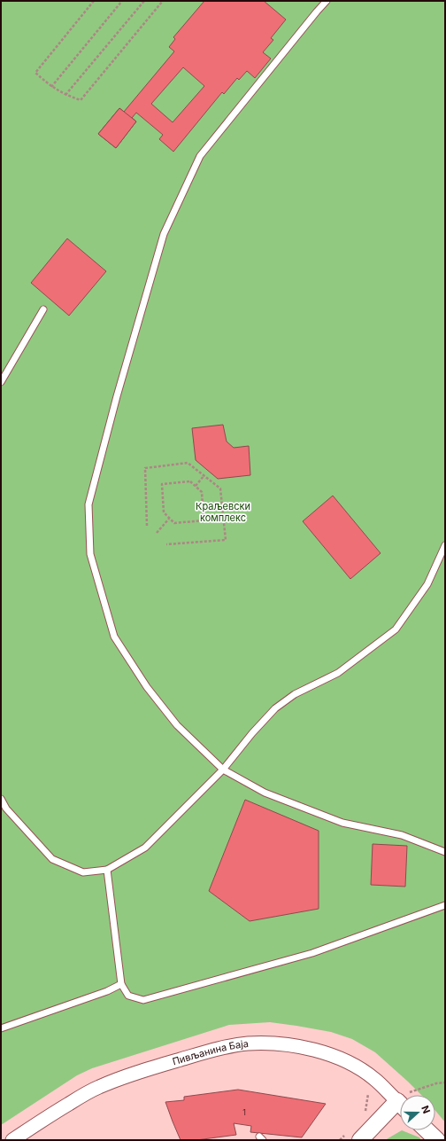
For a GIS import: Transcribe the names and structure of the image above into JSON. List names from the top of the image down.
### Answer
{
  "streets": {
    "street": ["Пивљанина Баја"]
  },
  "parks": ["Краљевски комплекс"],
  "house_numbers": ["1"],
  "north": "right"
}
